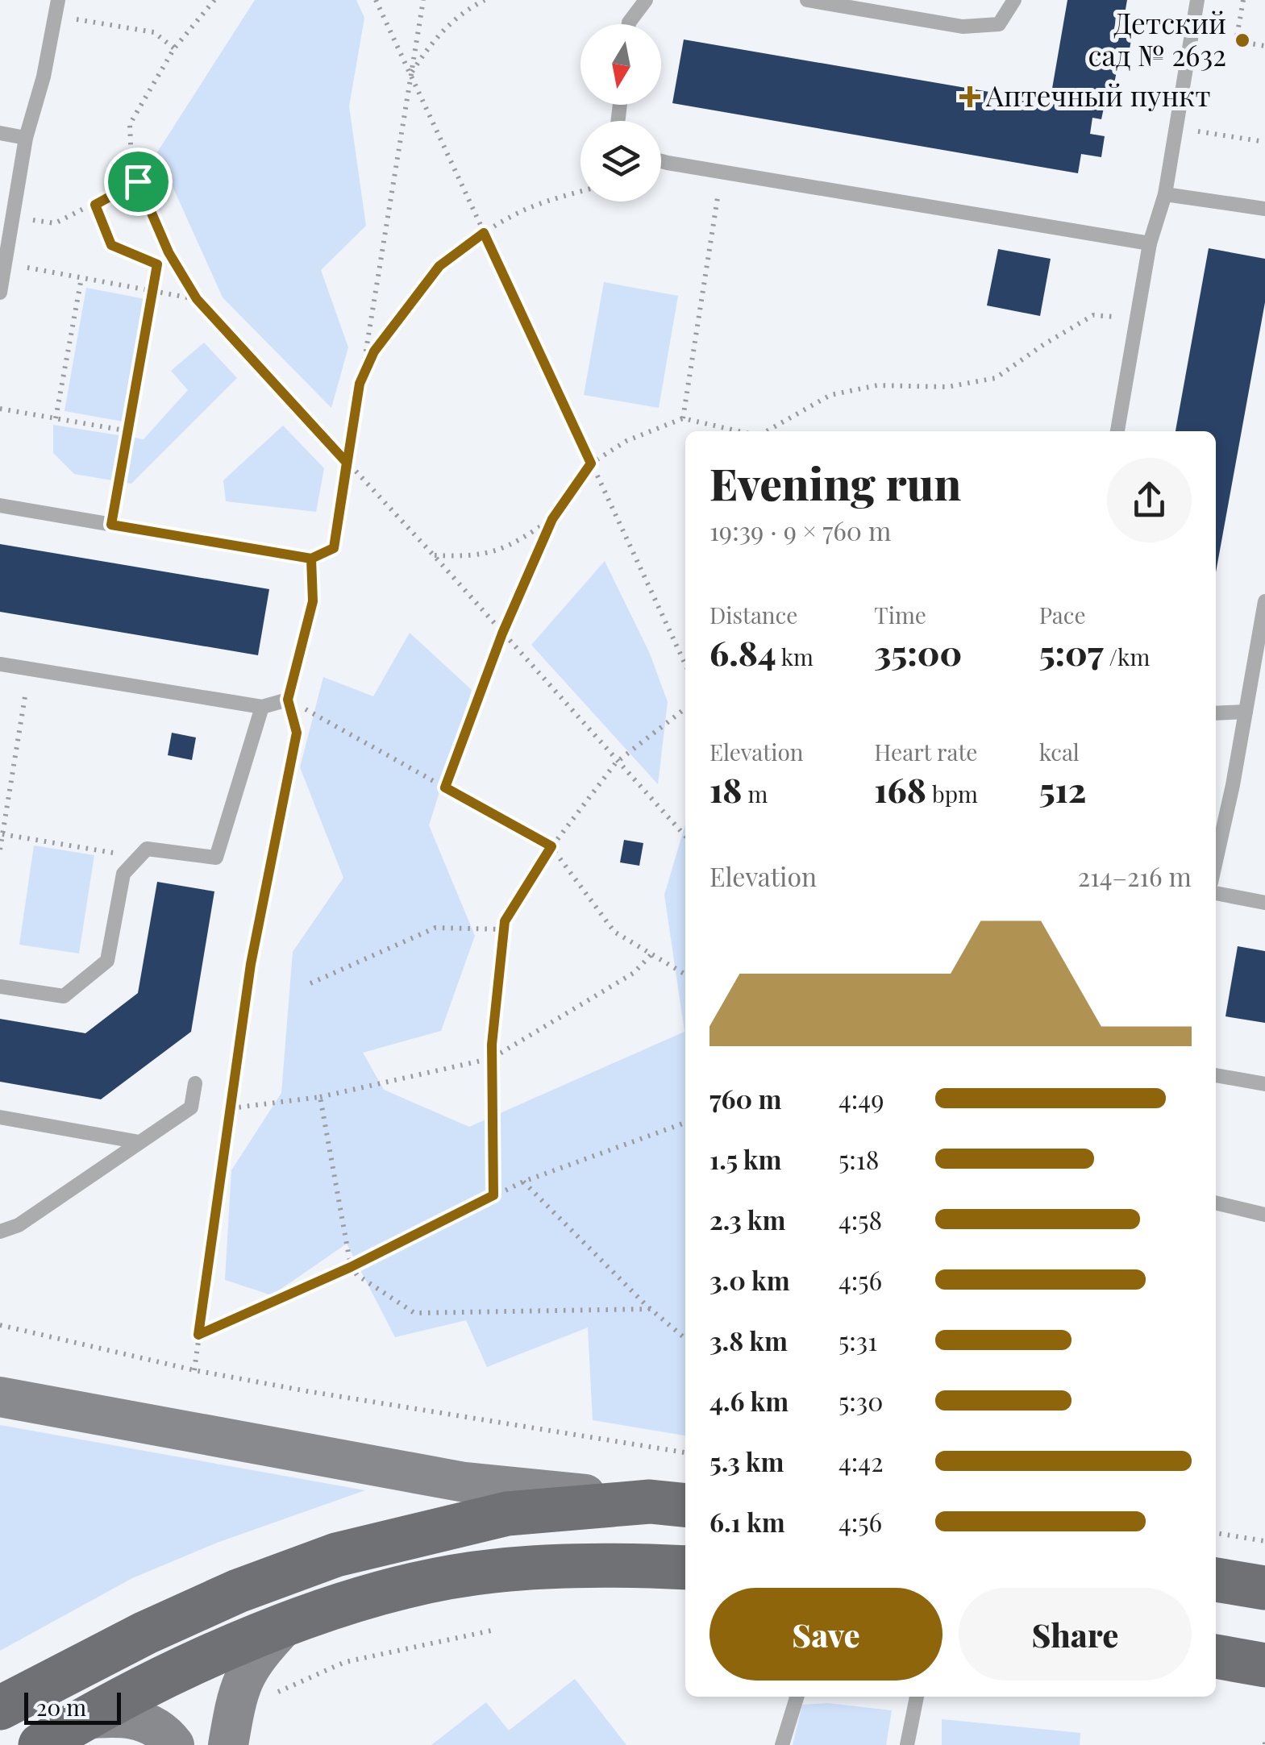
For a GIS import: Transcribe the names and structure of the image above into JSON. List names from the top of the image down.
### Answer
{
  "places": {
    "other": ["Детский сад № 2632"],
    "health": ["Аптечный пункт"]
  },
  "scale_bar": "20 m",
  "north": "bottom",
  "page": {
    "heading": ["Evening run", "19:39 · 9 × 760 m"],
    "stats": [
      ["Distance", "6.84 km"],
      ["Time", "35:00"],
      ["Pace", "5:07 /km"],
      ["Elevation", "18 m"],
      ["Heart rate", "168 bpm"],
      ["kcal", "512"]
    ],
    "chart": ["Elevation", "214–216 m"],
    "list": [
      {
        "name": "760 m",
        "note": "4:49"
      },
      {
        "name": "1.5 km",
        "note": "5:18"
      },
      {
        "name": "2.3 km",
        "note": "4:58"
      },
      {
        "name": "3.0 km",
        "note": "4:56"
      },
      {
        "name": "3.8 km",
        "note": "5:31"
      },
      {
        "name": "4.6 km",
        "note": "5:30"
      },
      {
        "name": "5.3 km",
        "note": "4:42"
      },
      {
        "name": "6.1 km",
        "note": "4:56"
      }
    ],
    "buttons": ["Save", "Share"],
    "scale": "20 m"
  }
}
